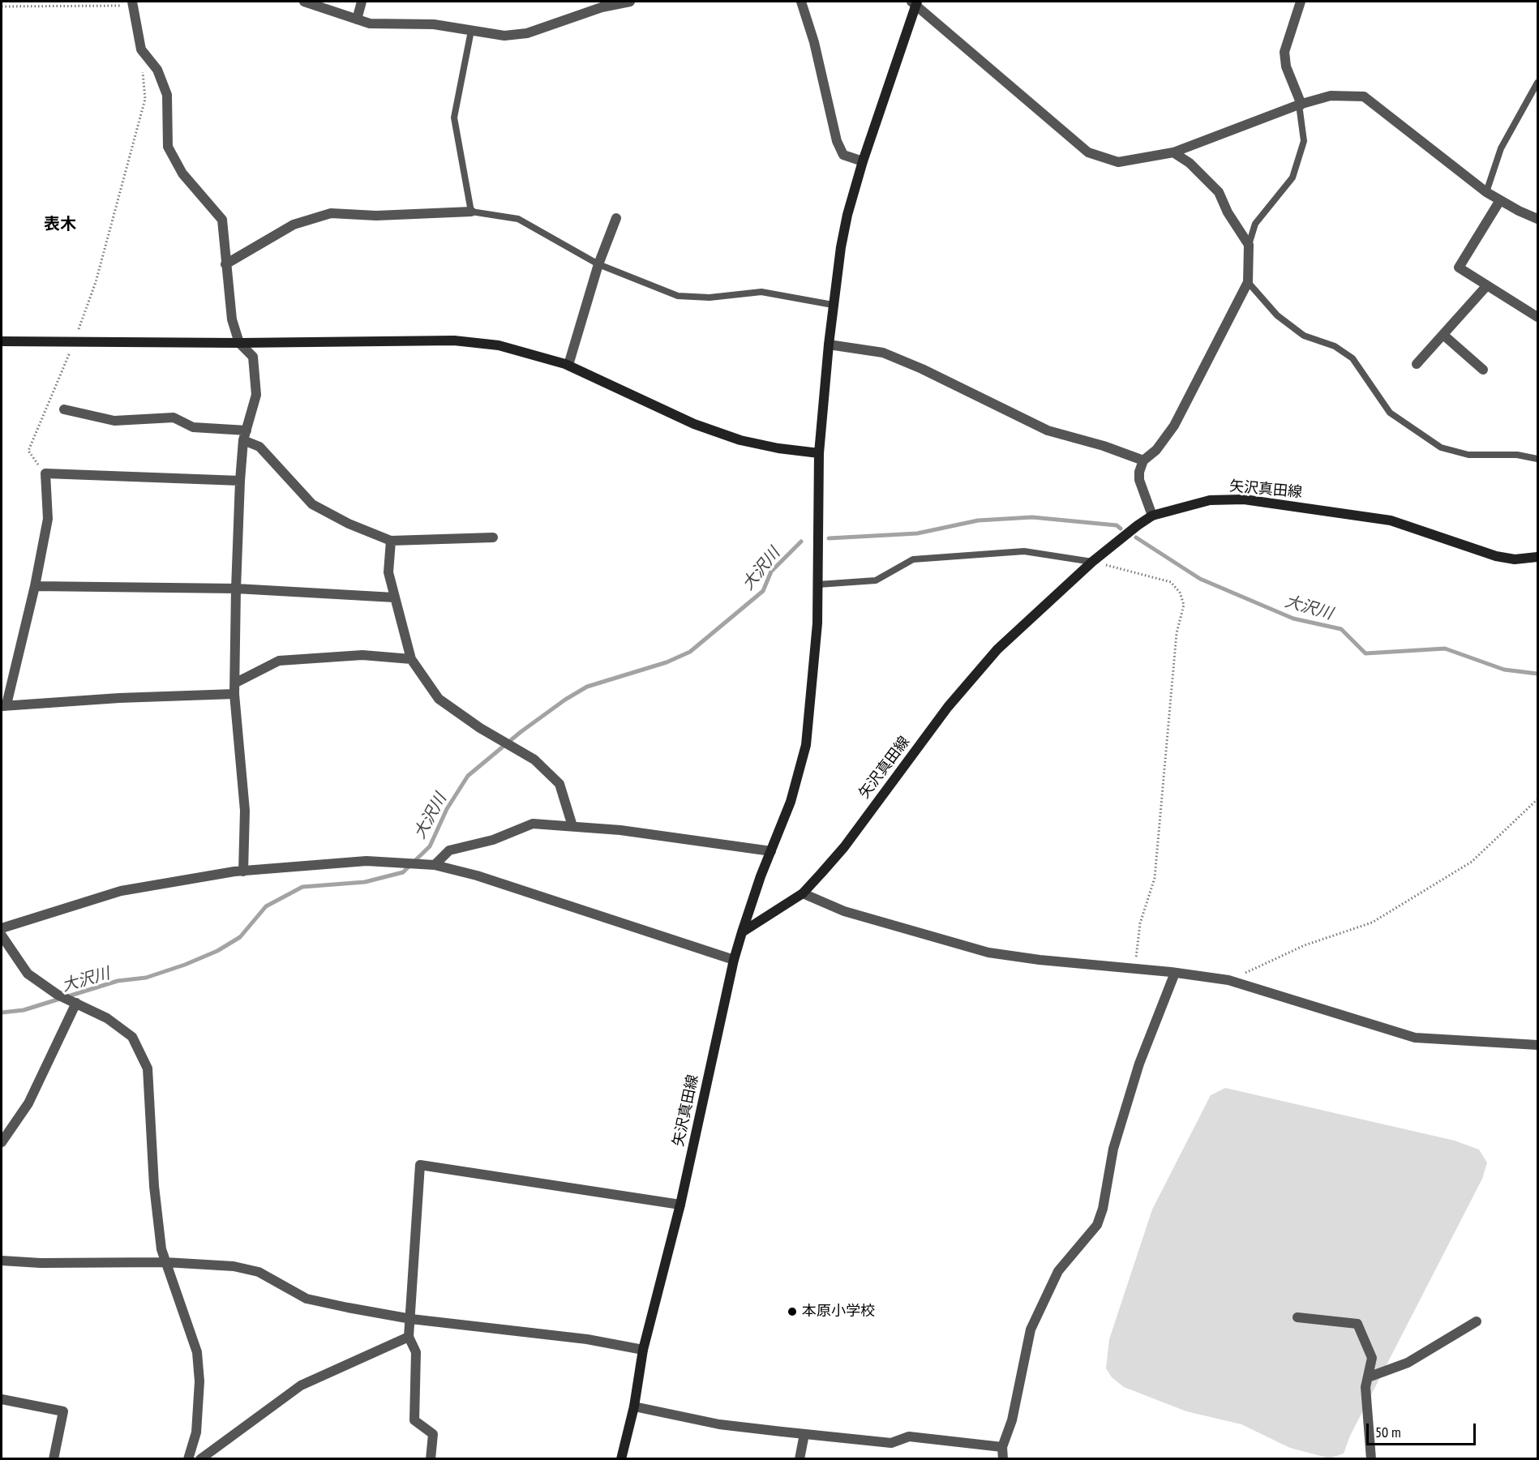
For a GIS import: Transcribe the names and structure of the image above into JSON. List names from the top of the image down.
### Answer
{
  "streets": {
    "street": ["矢沢真田線"]
  },
  "districts": ["表木"],
  "water": ["大沢川"],
  "places": ["本原小学校"],
  "scale_bar": "50 m"
}
